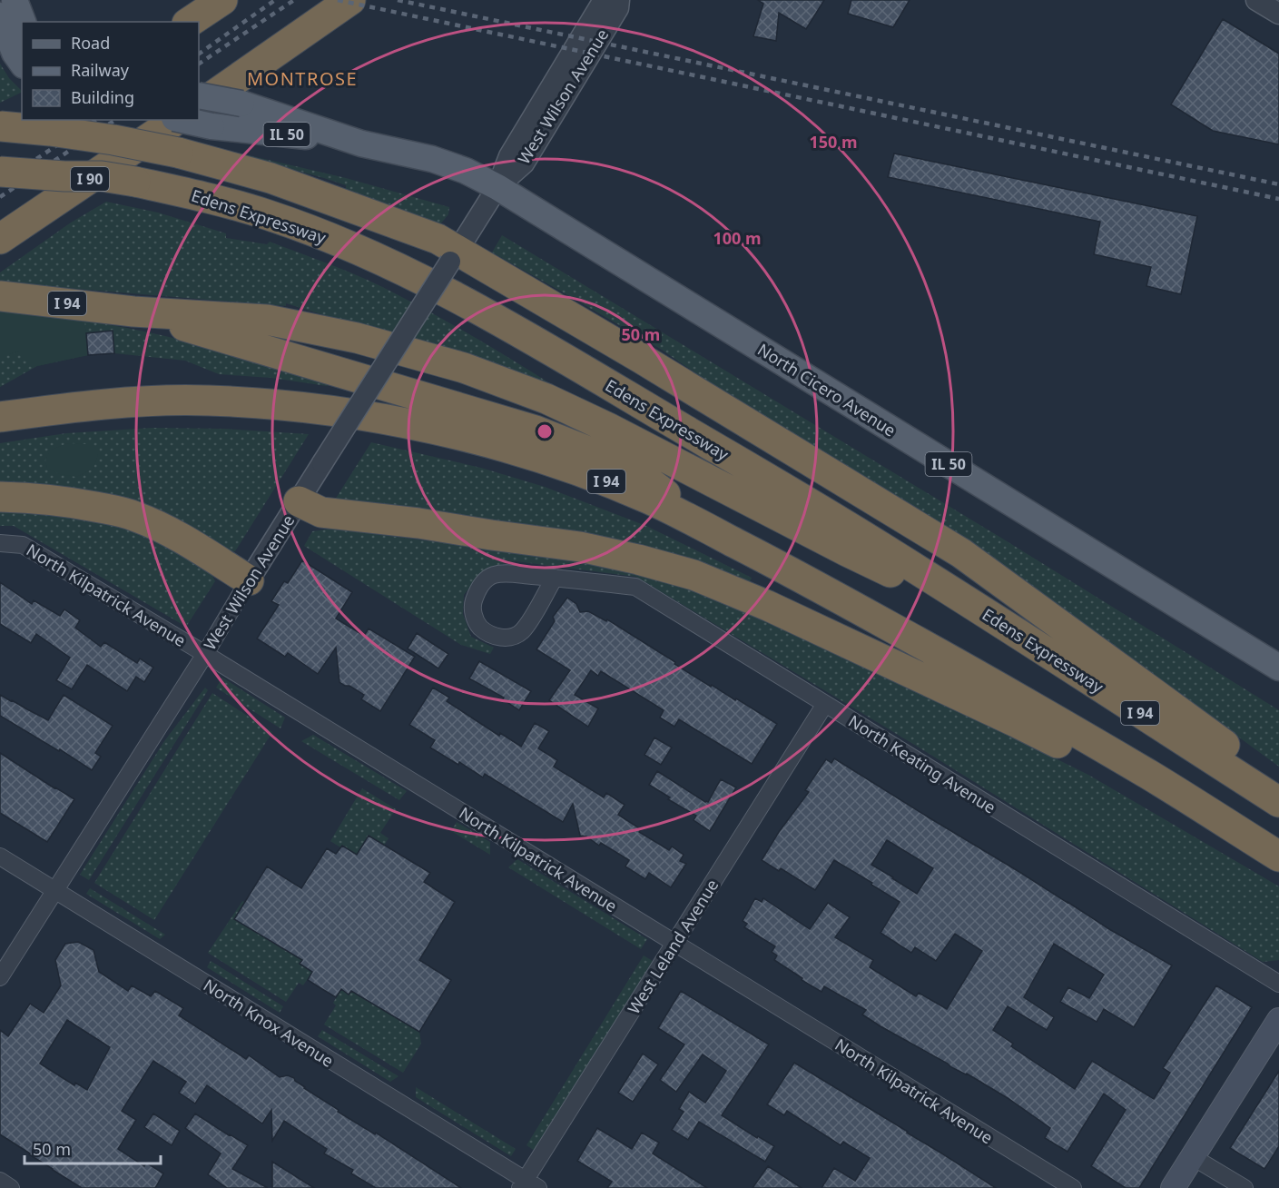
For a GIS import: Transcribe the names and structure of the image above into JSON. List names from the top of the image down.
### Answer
{
  "streets": {
    "highway": ["I 90", "Edens Expressway", "I 94"],
    "main road": ["IL 50", "North Cicero Avenue"],
    "street": [
      "West Wilson Avenue",
      "North Kilpatrick Avenue",
      "North Keating Avenue",
      "West Leland Avenue",
      "North Knox Avenue"
    ]
  },
  "crossings": [
    ["West Wilson Avenue", "North Cicero Avenue"],
    ["West Wilson Avenue", "North Kilpatrick Avenue"],
    ["West Wilson Avenue", "North Knox Avenue"],
    ["Edens Expressway", "I 94"],
    ["North Kilpatrick Avenue", "West Leland Avenue"],
    ["North Keating Avenue", "West Leland Avenue"],
    ["West Leland Avenue", "North Knox Avenue"]
  ],
  "districts": ["MONTROSE"],
  "legend": ["Road", "Railway", "Building"],
  "scale_bar": "50 m",
  "rings": ["150 m", "100 m", "50 m"]
}
